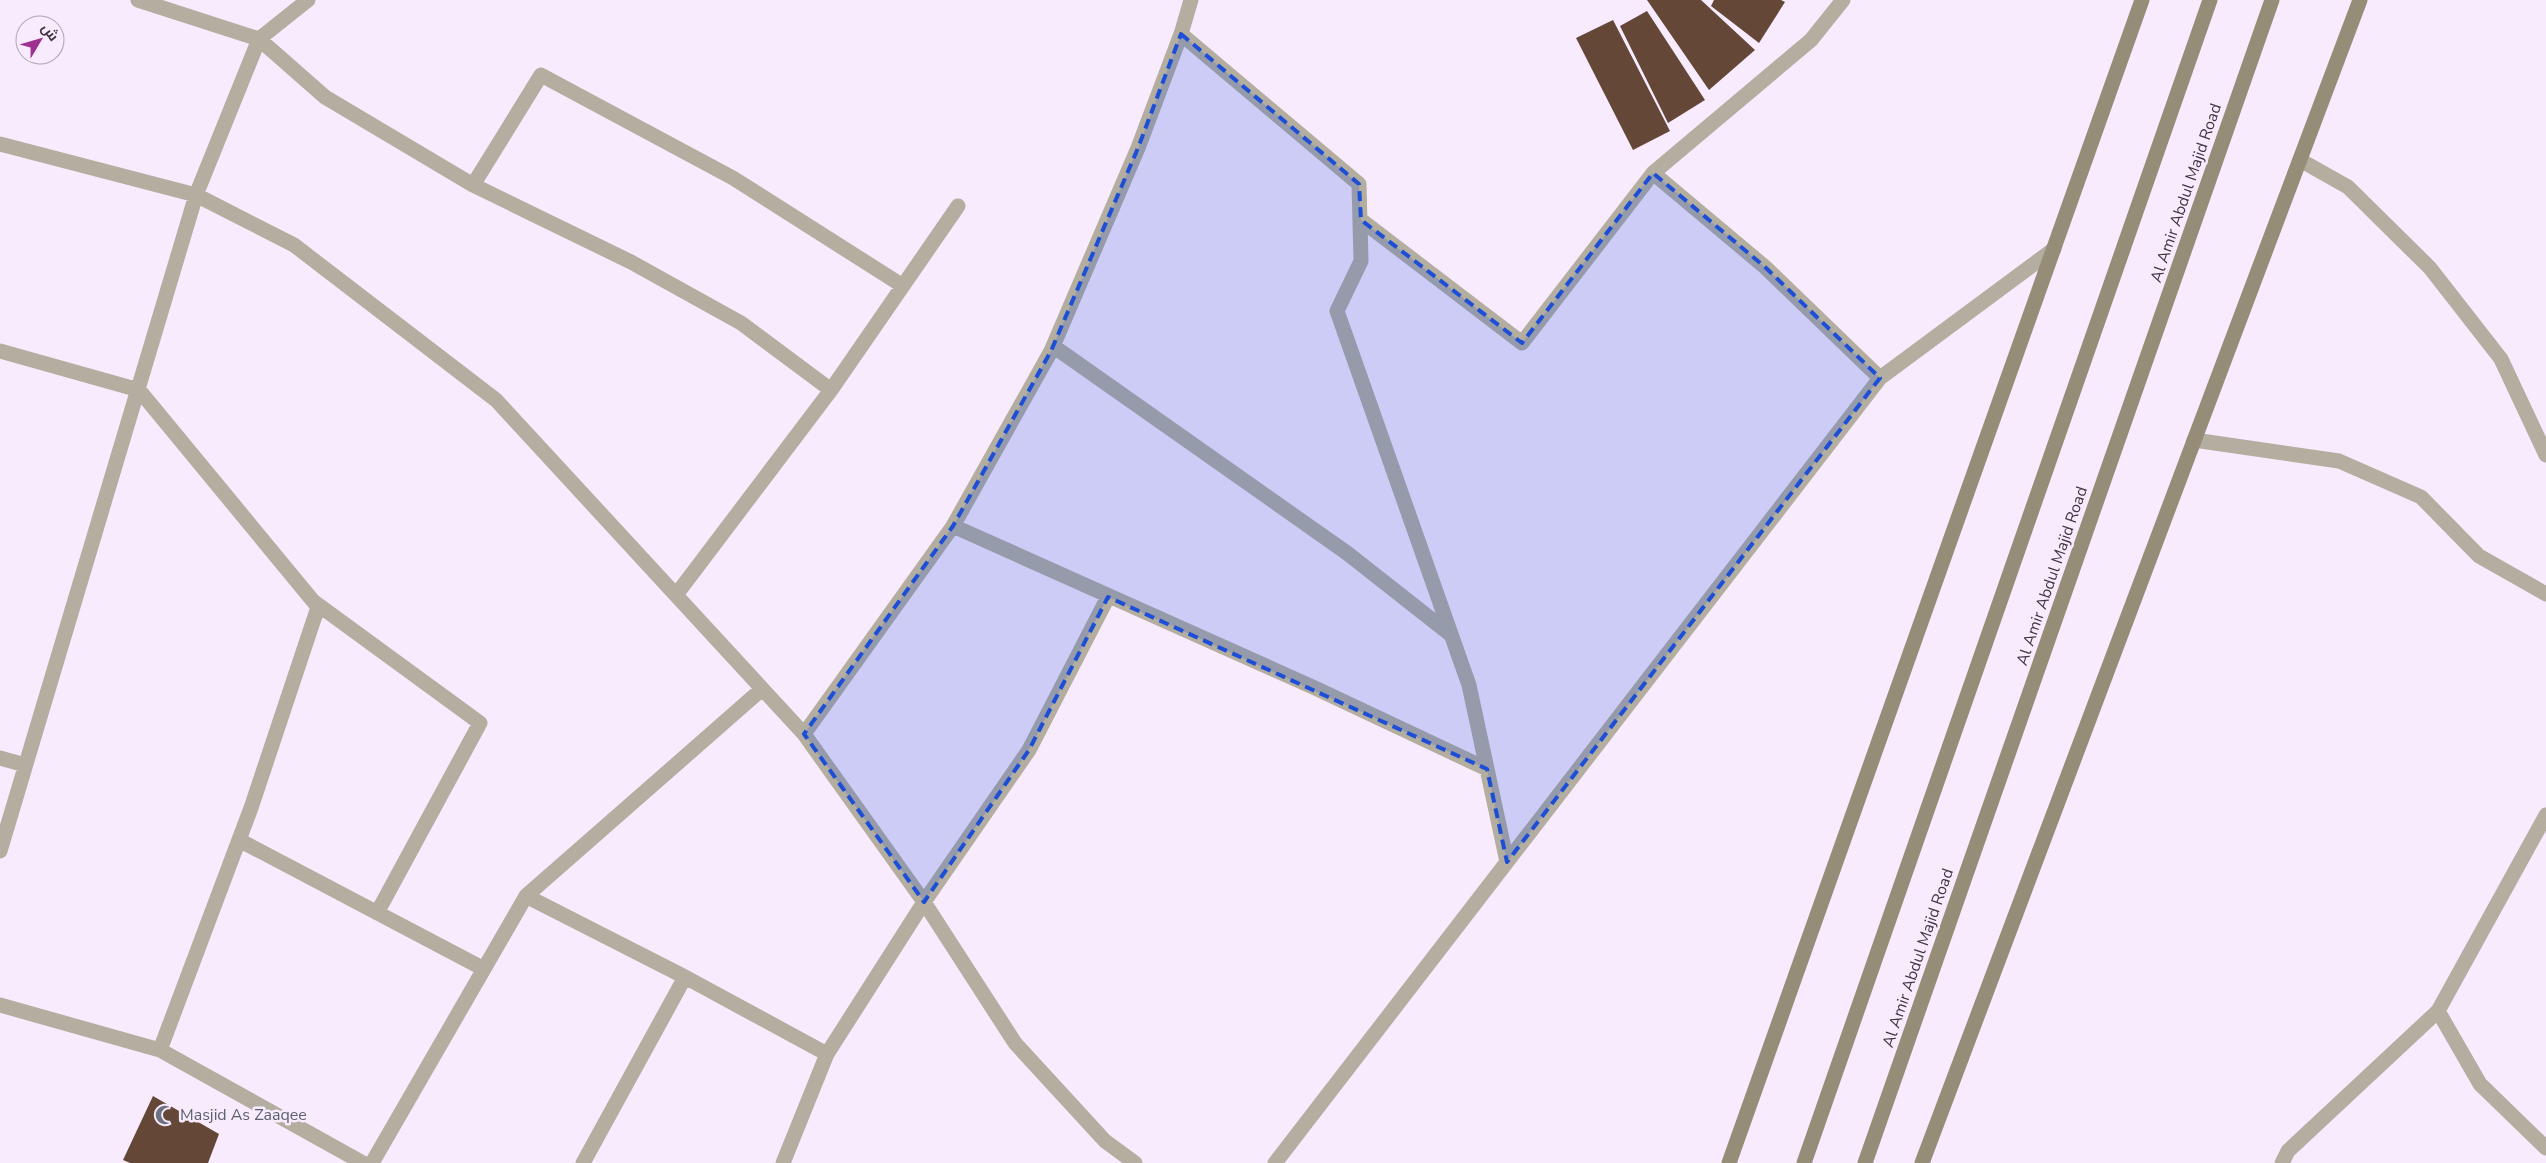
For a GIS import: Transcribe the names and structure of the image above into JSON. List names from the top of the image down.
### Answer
{
  "streets": {
    "main road": ["Al Amir Abdul Majid Road"]
  },
  "places": {
    "mosque": ["Masjid As Zaaqee"]
  },
  "north": "top right"
}
